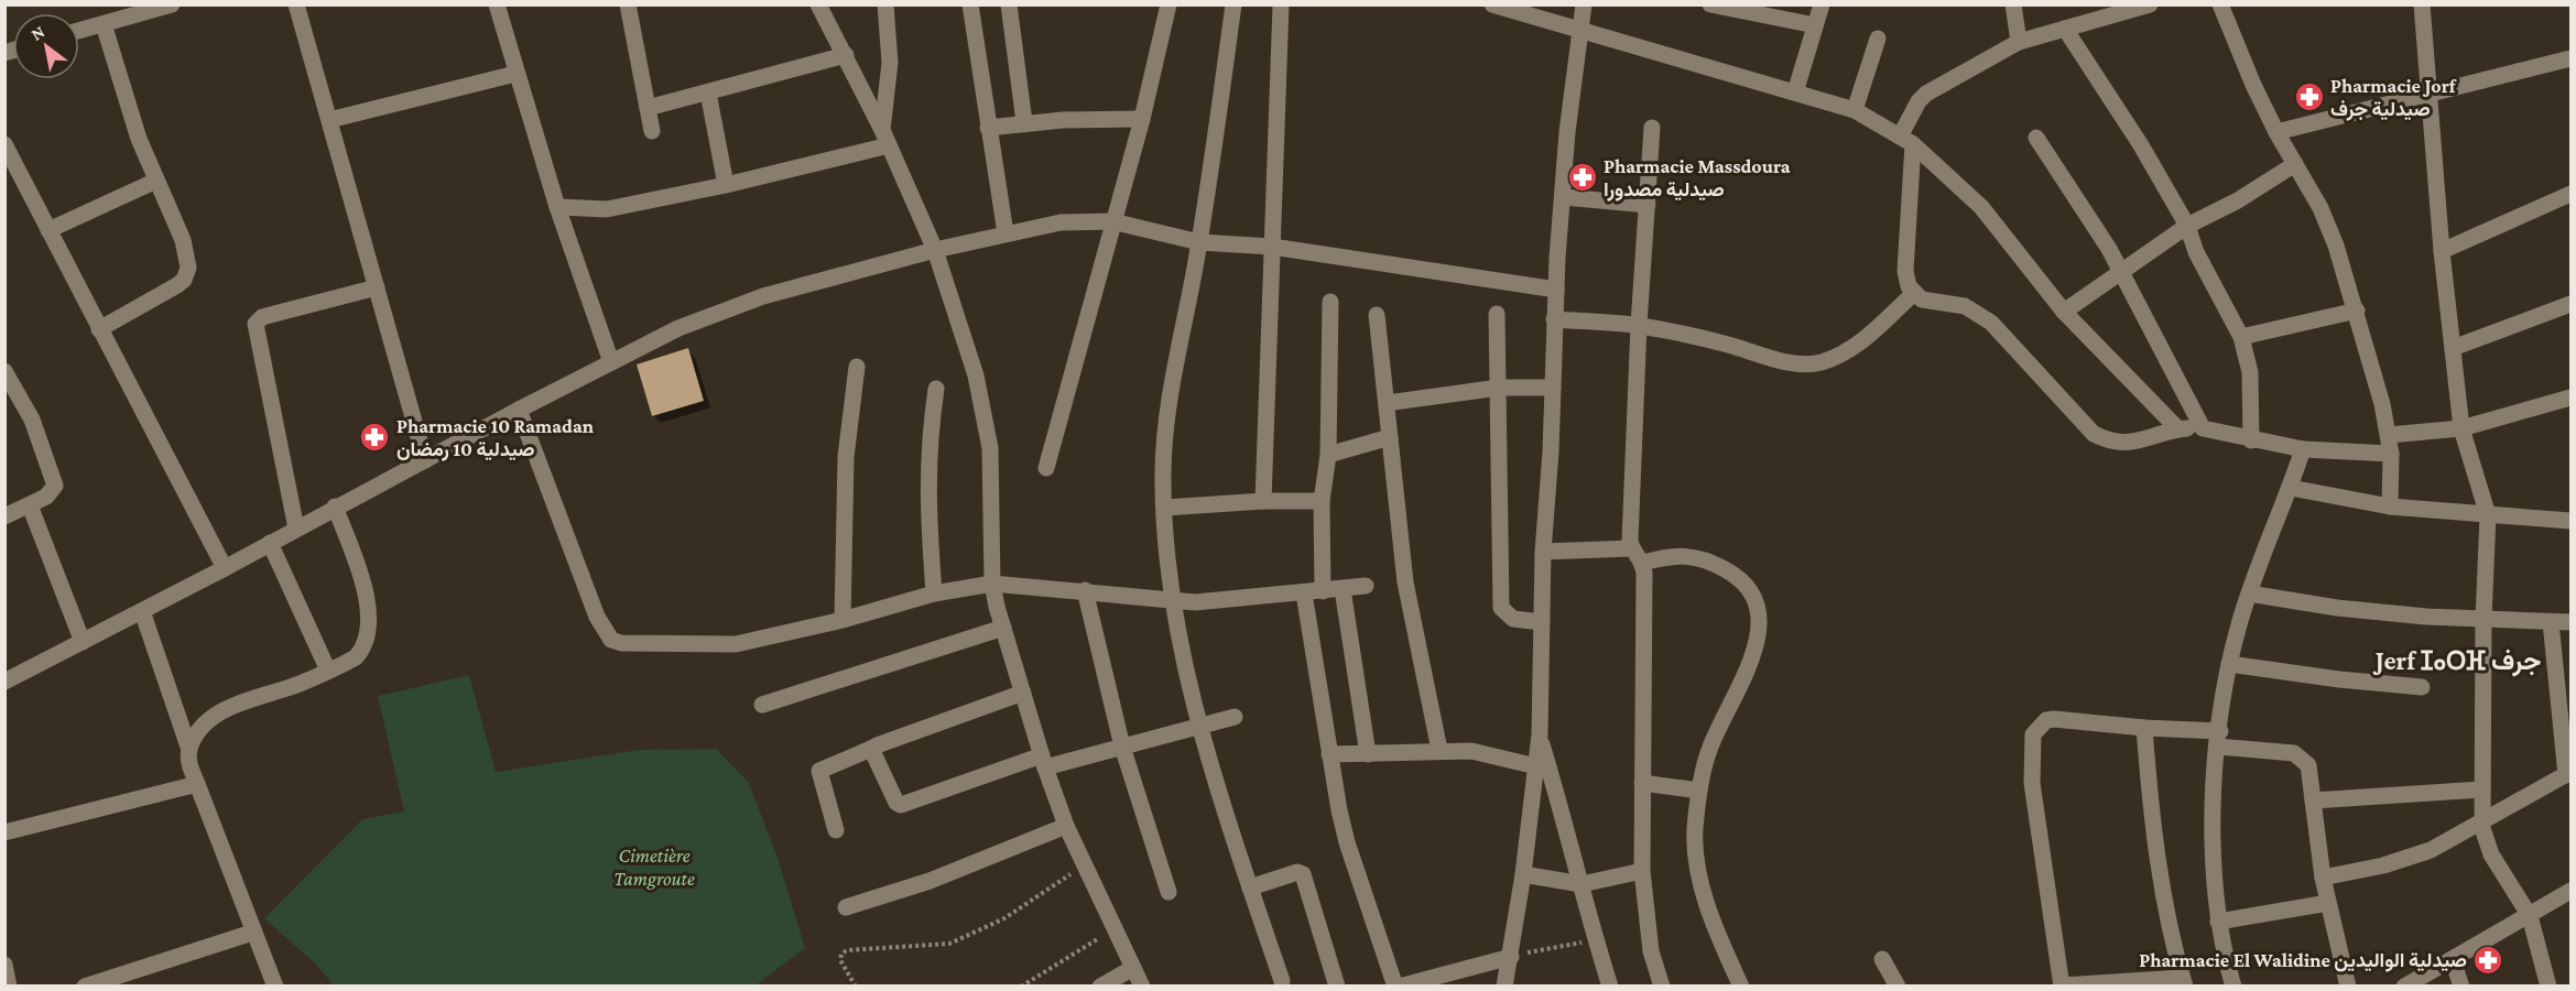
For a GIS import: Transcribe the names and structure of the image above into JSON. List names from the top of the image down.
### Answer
{
  "districts": ["Jerf ⵊⴰⵔⴼ جرف"],
  "parks": ["Cimetière Tamgroute"],
  "places": {
    "pharmacy": [
      "Pharmacie Jorf صيدلية جرف",
      "Pharmacie Massdoura صيدلية مصدورا",
      "Pharmacie 10 Ramadan صيدلية 10 رمضان",
      "Pharmacie El Walidine صيدلية الواليدين"
    ]
  },
  "north": "top left"
}
